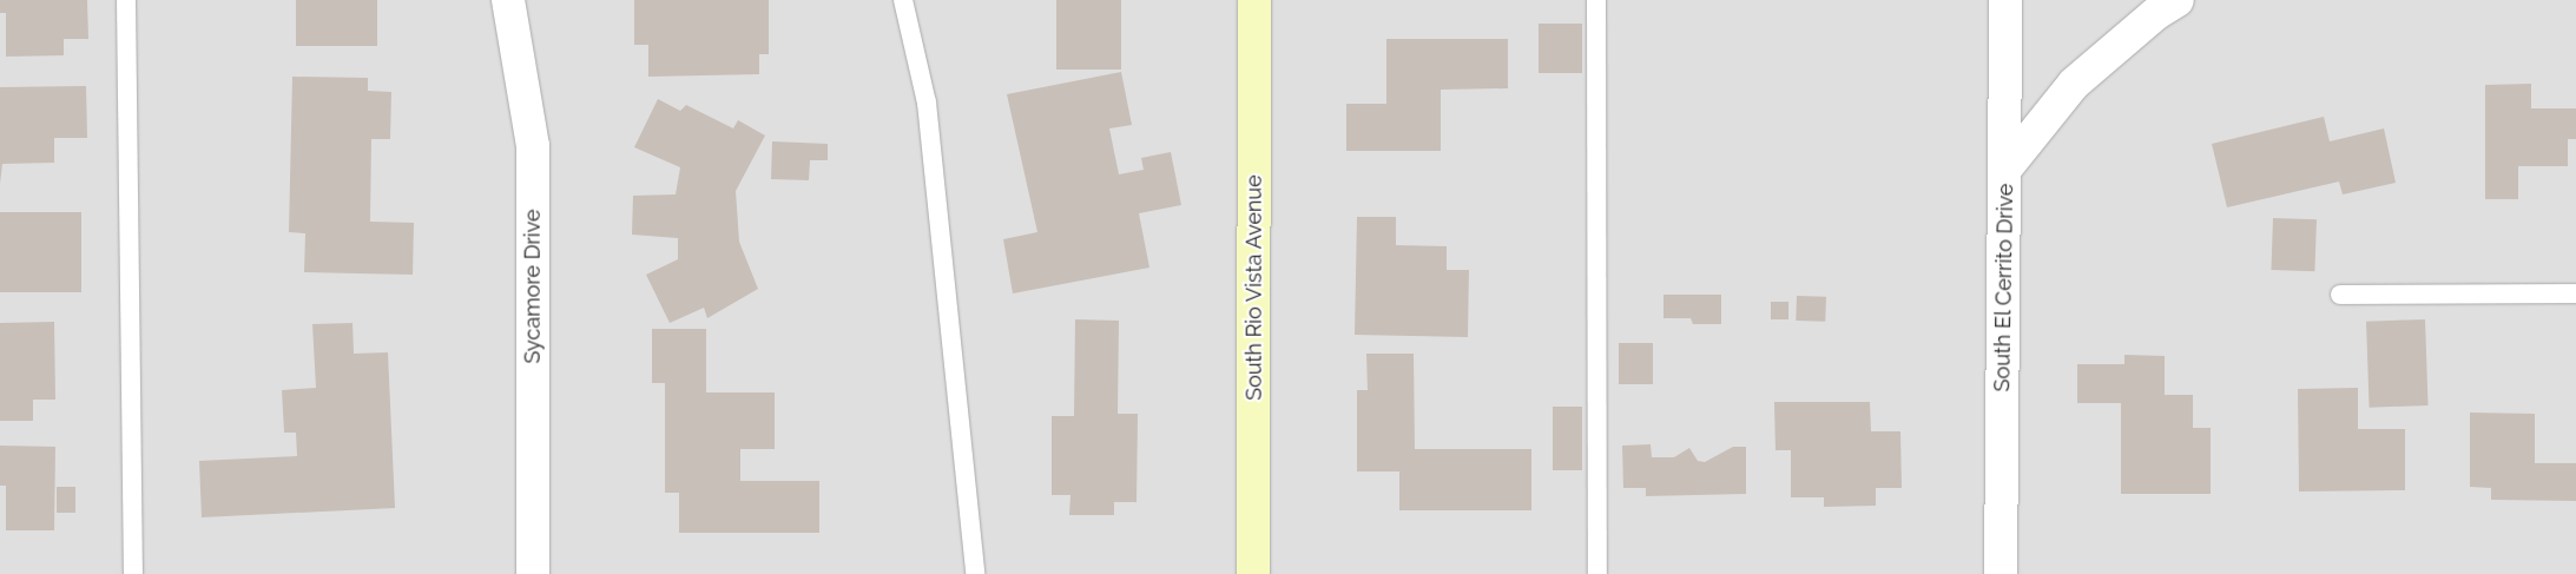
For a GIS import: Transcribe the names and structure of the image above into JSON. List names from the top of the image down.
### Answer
{
  "streets": {
    "street": ["Sycamore Drive", "South Rio Vista Avenue", "South El Cerrito Drive"]
  }
}
